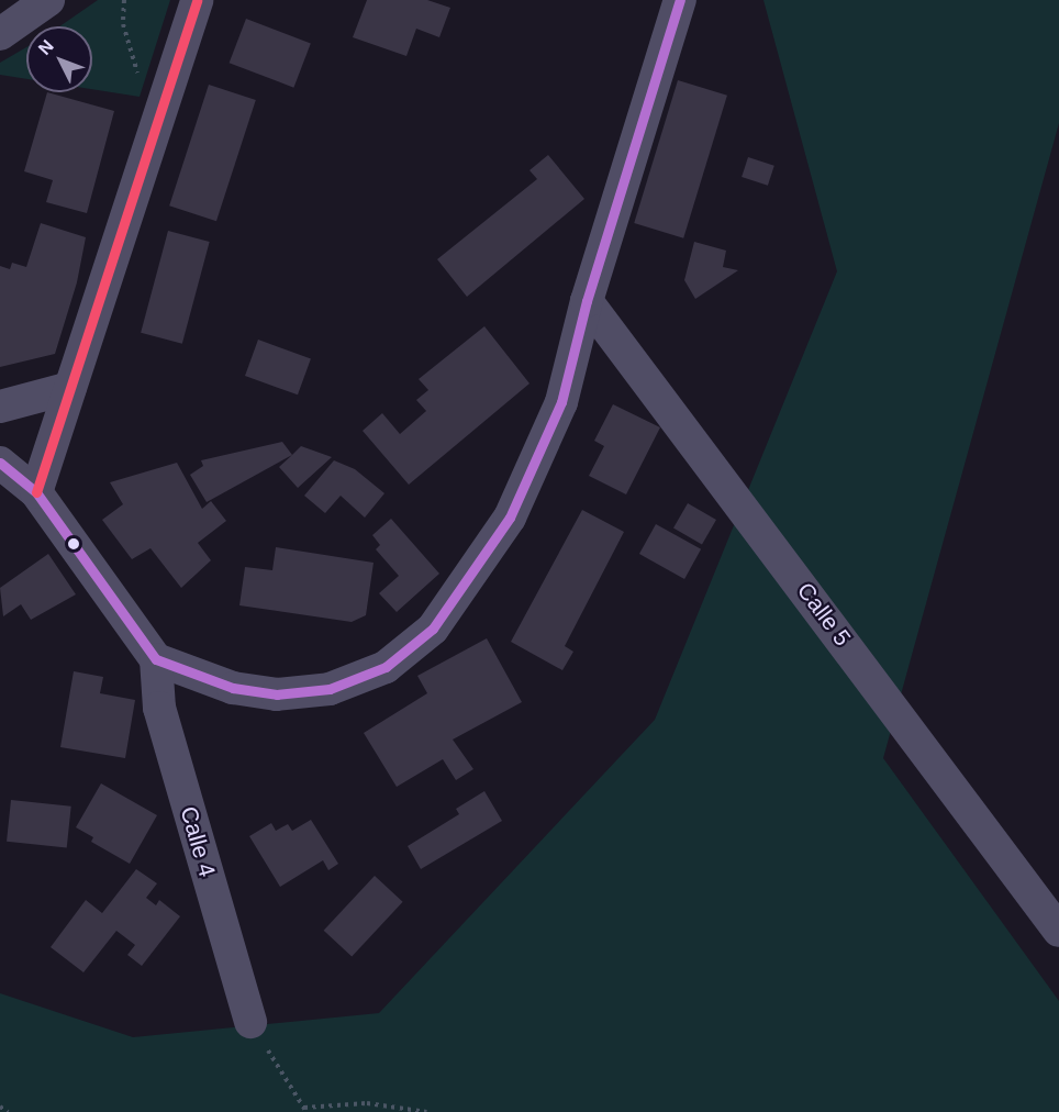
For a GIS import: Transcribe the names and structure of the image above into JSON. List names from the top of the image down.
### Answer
{
  "streets": {
    "street": ["Calle 5", "Calle 4"]
  },
  "north": "top left"
}
